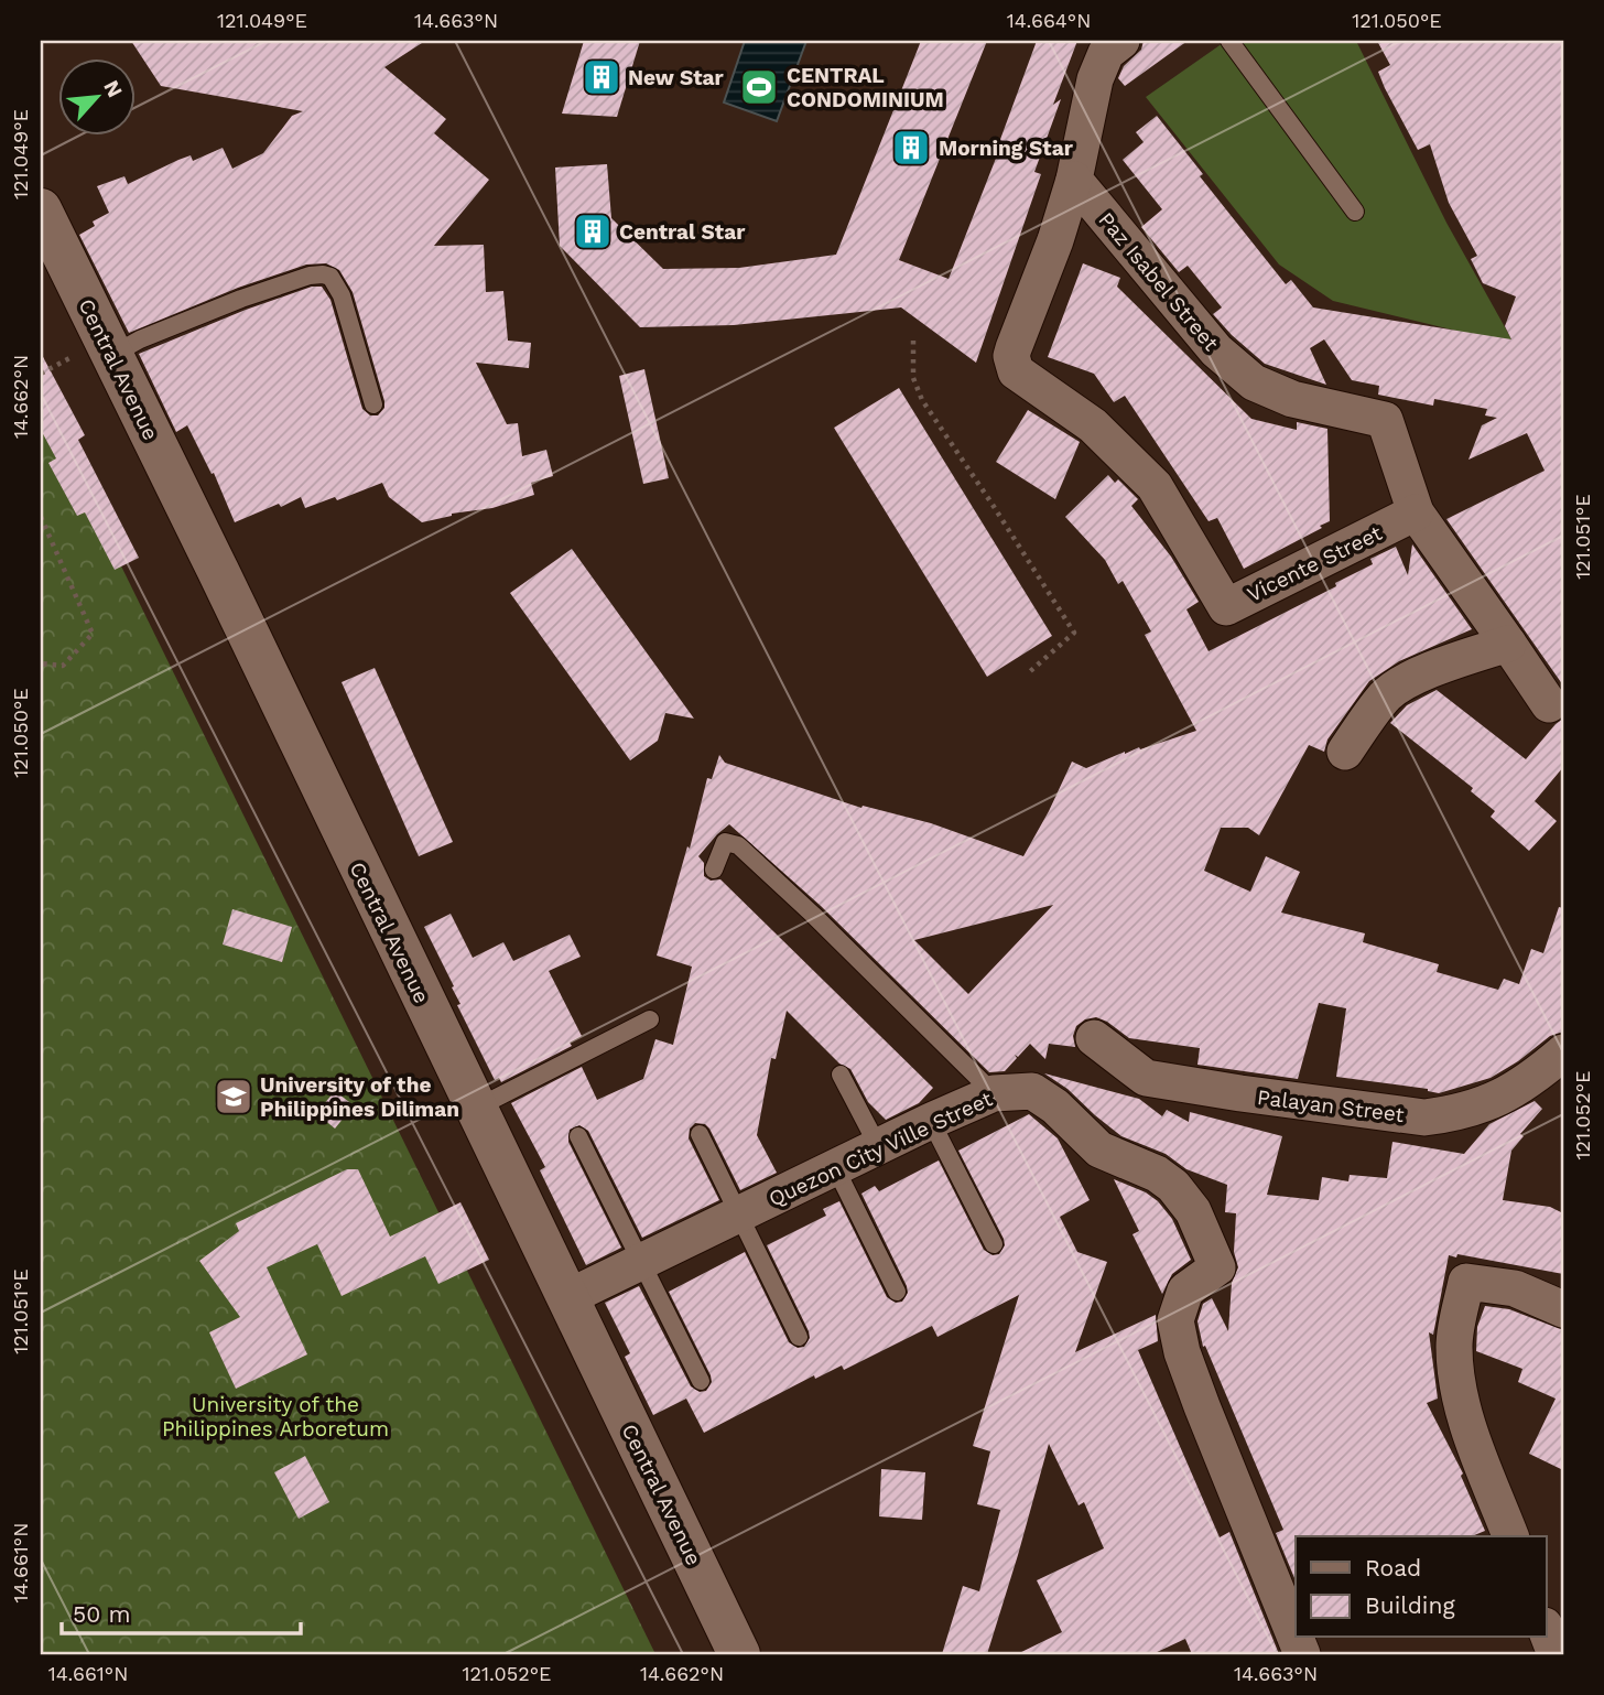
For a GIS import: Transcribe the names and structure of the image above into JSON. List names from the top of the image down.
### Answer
{
  "streets": {
    "main road": ["Central Avenue"],
    "street": [
      "Paz Isabel Street",
      "Vicente Street",
      "Palayan Street",
      "Quezon City Ville Street"
    ]
  },
  "crossings": [
    ["Paz Isabel Street", "Vicente Street"],
    ["Central Avenue", "Quezon City Ville Street"]
  ],
  "parks": ["University of the Philippines Arboretum"],
  "places": {
    "building": ["New Star", "Morning Star", "Central Star"],
    "sports": ["CENTRAL CONDOMINIUM"],
    "school or university": ["University of the Philippines Diliman"]
  },
  "legend": ["Road", "Building"],
  "scale_bar": "50 m",
  "north": "top right",
  "coordinates": [
    "121.049°E",
    "14.663°N",
    "14.664°N",
    "121.050°E",
    "14.662°N",
    "121.051°E",
    "121.052°E",
    "14.661°N"
  ]
}
